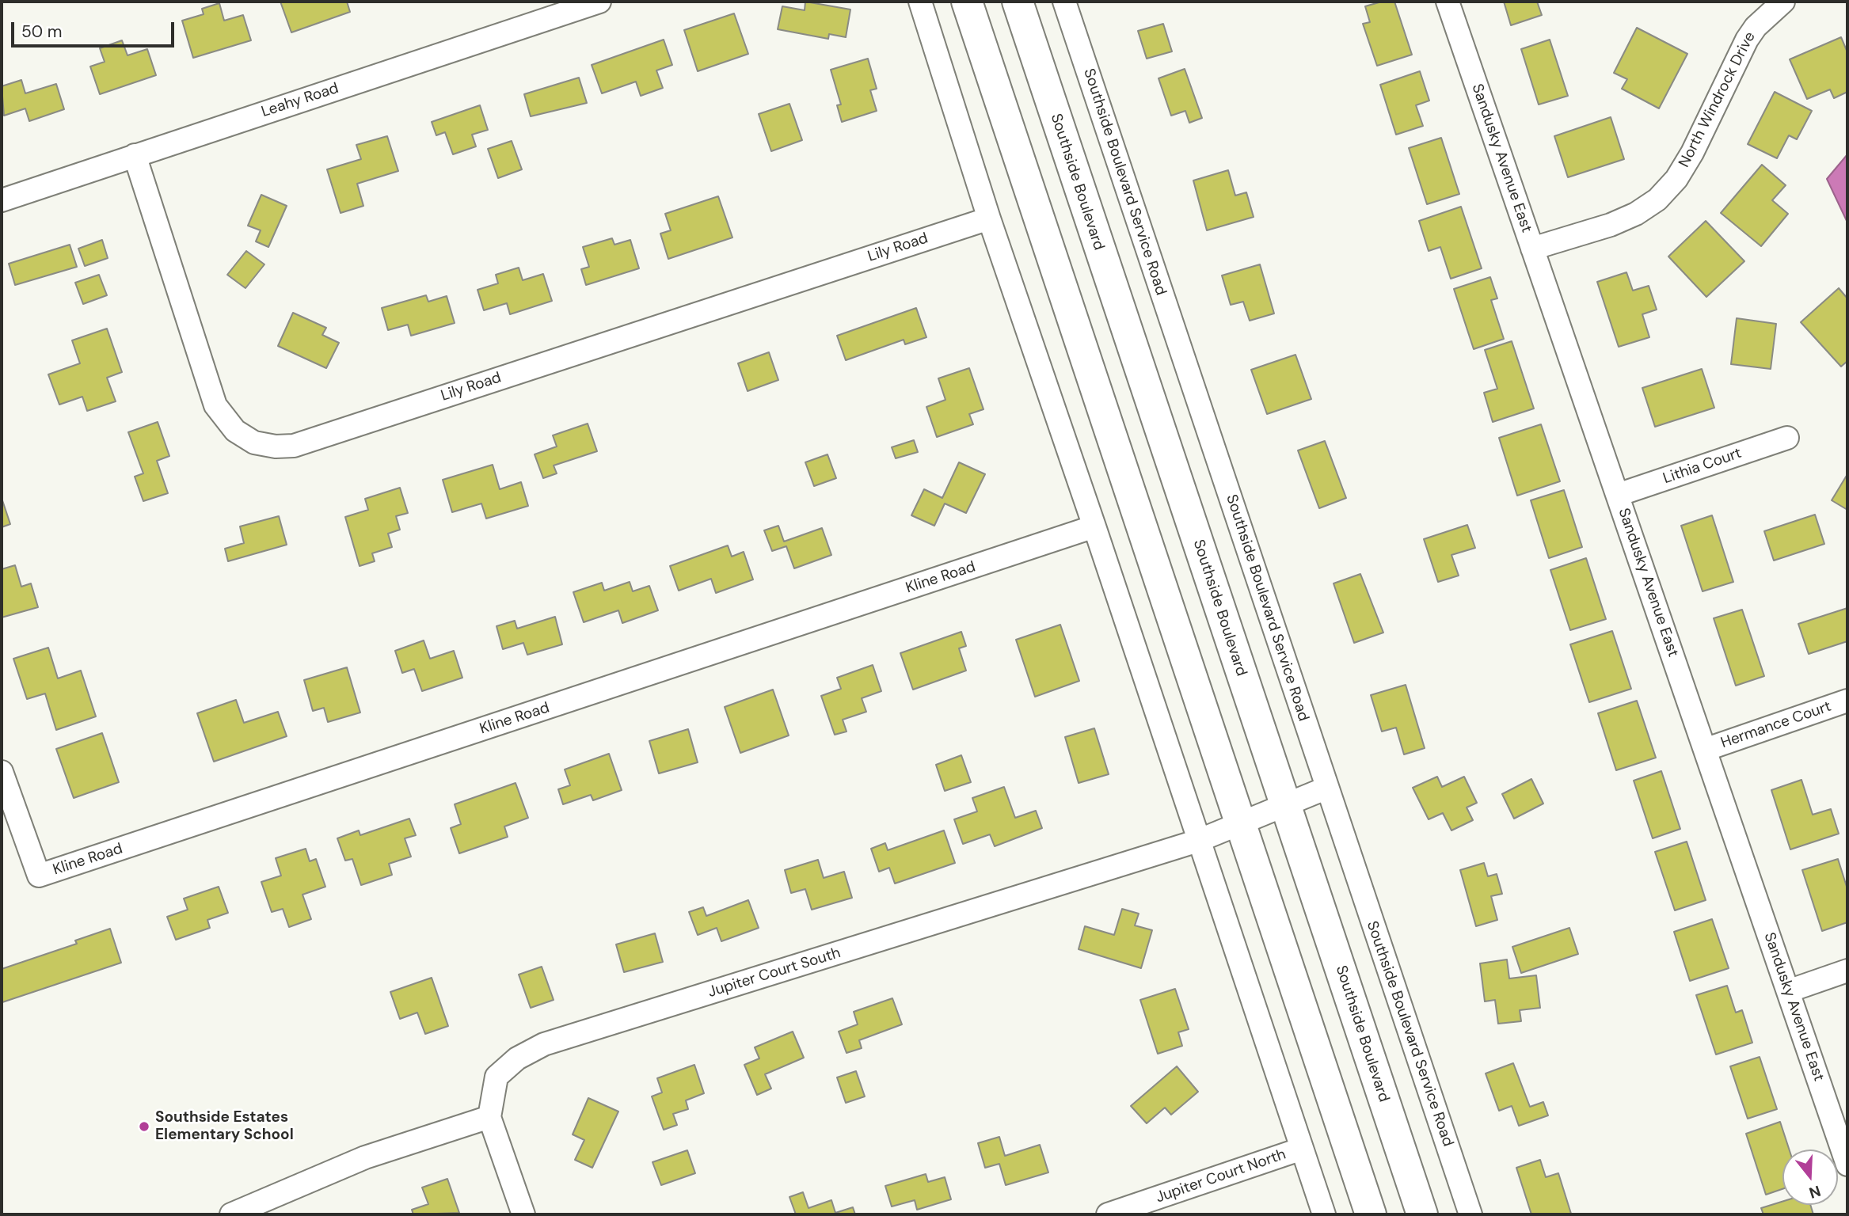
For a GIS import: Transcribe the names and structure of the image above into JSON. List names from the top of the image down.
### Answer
{
  "streets": {
    "highway": ["Southside Boulevard"],
    "street": [
      "North Windrock Drive",
      "Leahy Road",
      "Sandusky Avenue East",
      "Southside Boulevard Service Road",
      "Lily Road",
      "Lithia Court",
      "Kline Road",
      "Hermance Court",
      "Jupiter Court South",
      "Jupiter Court North"
    ]
  },
  "crossings": [
    ["North Windrock Drive", "Sandusky Avenue East"],
    ["Leahy Road", "Lily Road"],
    ["Sandusky Avenue East", "Lithia Court"],
    ["Sandusky Avenue East", "Hermance Court"],
    ["Southside Boulevard", "Jupiter Court South"],
    ["Southside Boulevard Service Road", "Jupiter Court South"]
  ],
  "places": ["Southside Estates Elementary School"],
  "scale_bar": "50 m",
  "north": "bottom"
}
